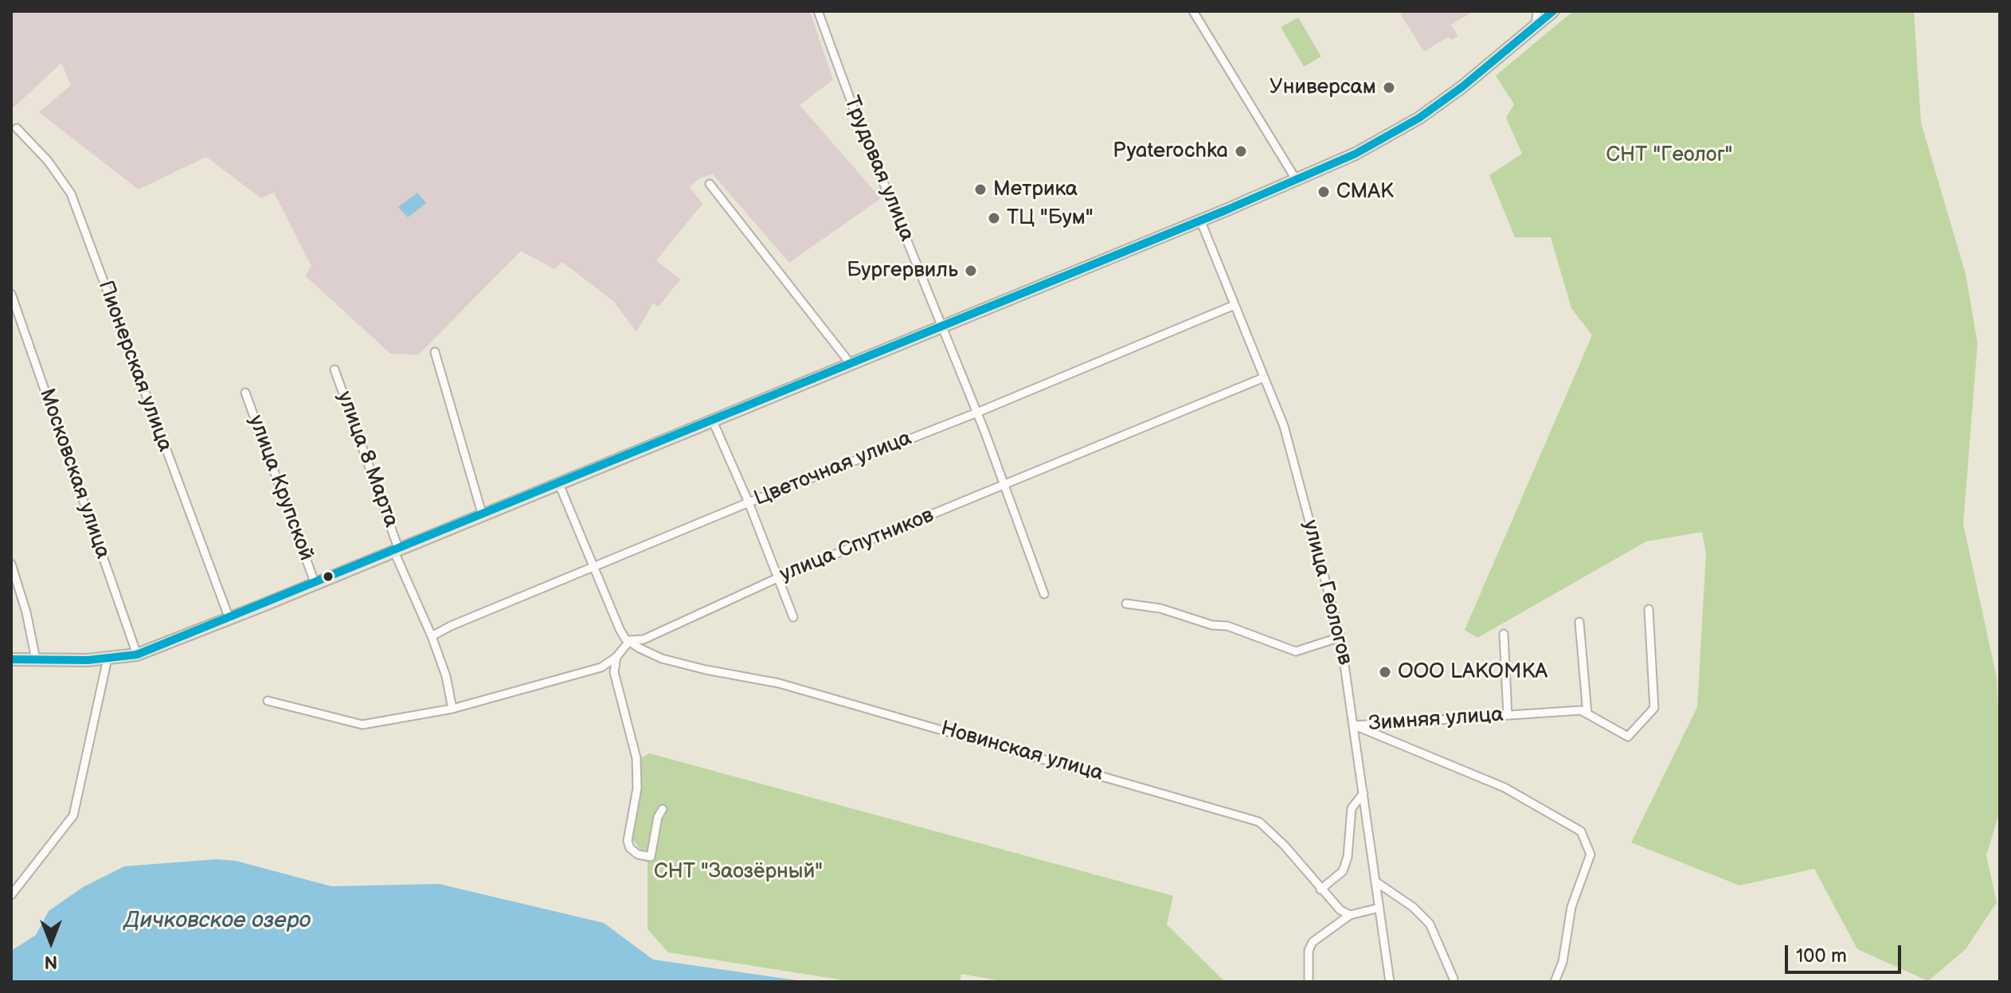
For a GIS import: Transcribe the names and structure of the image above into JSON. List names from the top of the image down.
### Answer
{
  "streets": {
    "street": [
      "Трудовая улица",
      "Пионерская улица",
      "улица 8 Марта",
      "Цветочная улица",
      "Московская улица",
      "улица Крупской",
      "улица Спутников",
      "улица Геологов",
      "Зимняя улица",
      "Новинская улица"
    ]
  },
  "crossings": [
    ["Трудовая улица", "Цветочная улица"],
    ["Трудовая улица", "улица Спутников"],
    ["улица 8 Марта", "Цветочная улица"],
    ["Цветочная улица", "улица Геологов"],
    ["улица Спутников", "улица Геологов"],
    ["улица Спутников", "Новинская улица"],
    ["улица Геологов", "Зимняя улица"]
  ],
  "water": ["Дичковское озеро"],
  "parks": ["СНТ \"Геолог\"", "СНТ \"Заозёрный\""],
  "places": [
    "Универсам",
    "Pyaterochka",
    "Метрика",
    "СМАК",
    "ТЦ \"Бум\"",
    "Бургервиль",
    "OOO LAKOMKA"
  ],
  "scale_bar": "100 m",
  "north": "bottom"
}
